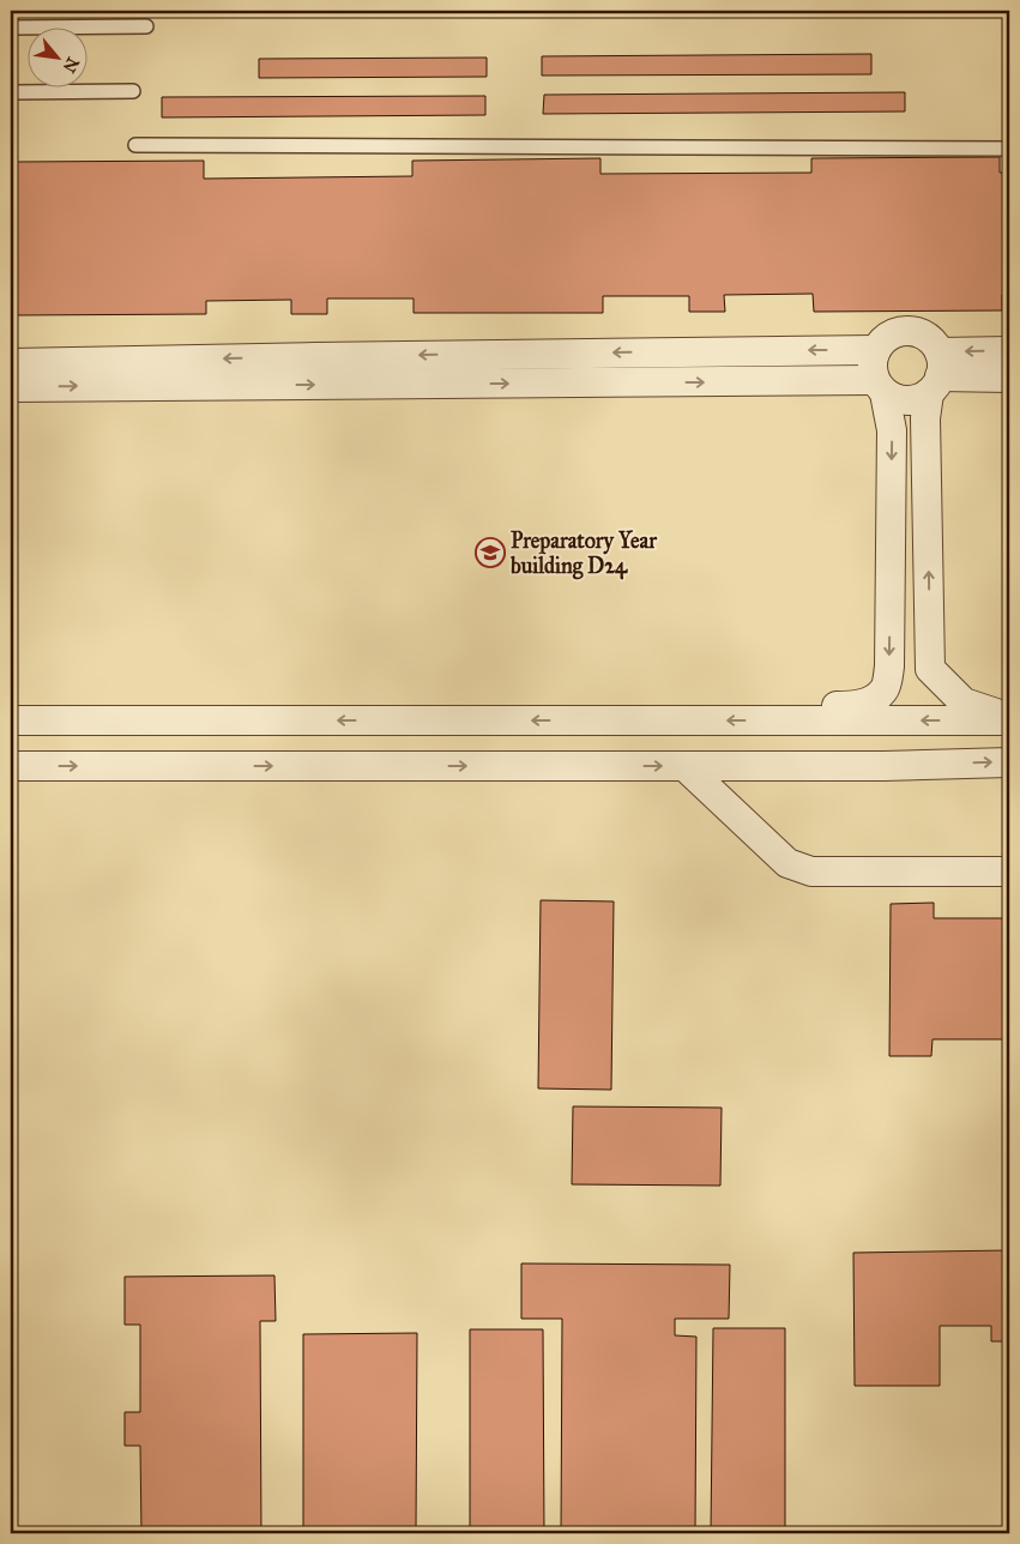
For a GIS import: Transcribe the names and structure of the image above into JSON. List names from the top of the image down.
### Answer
{
  "places": {
    "school or university": ["Preparatory Year building D24"]
  },
  "north": "bottom right"
}
